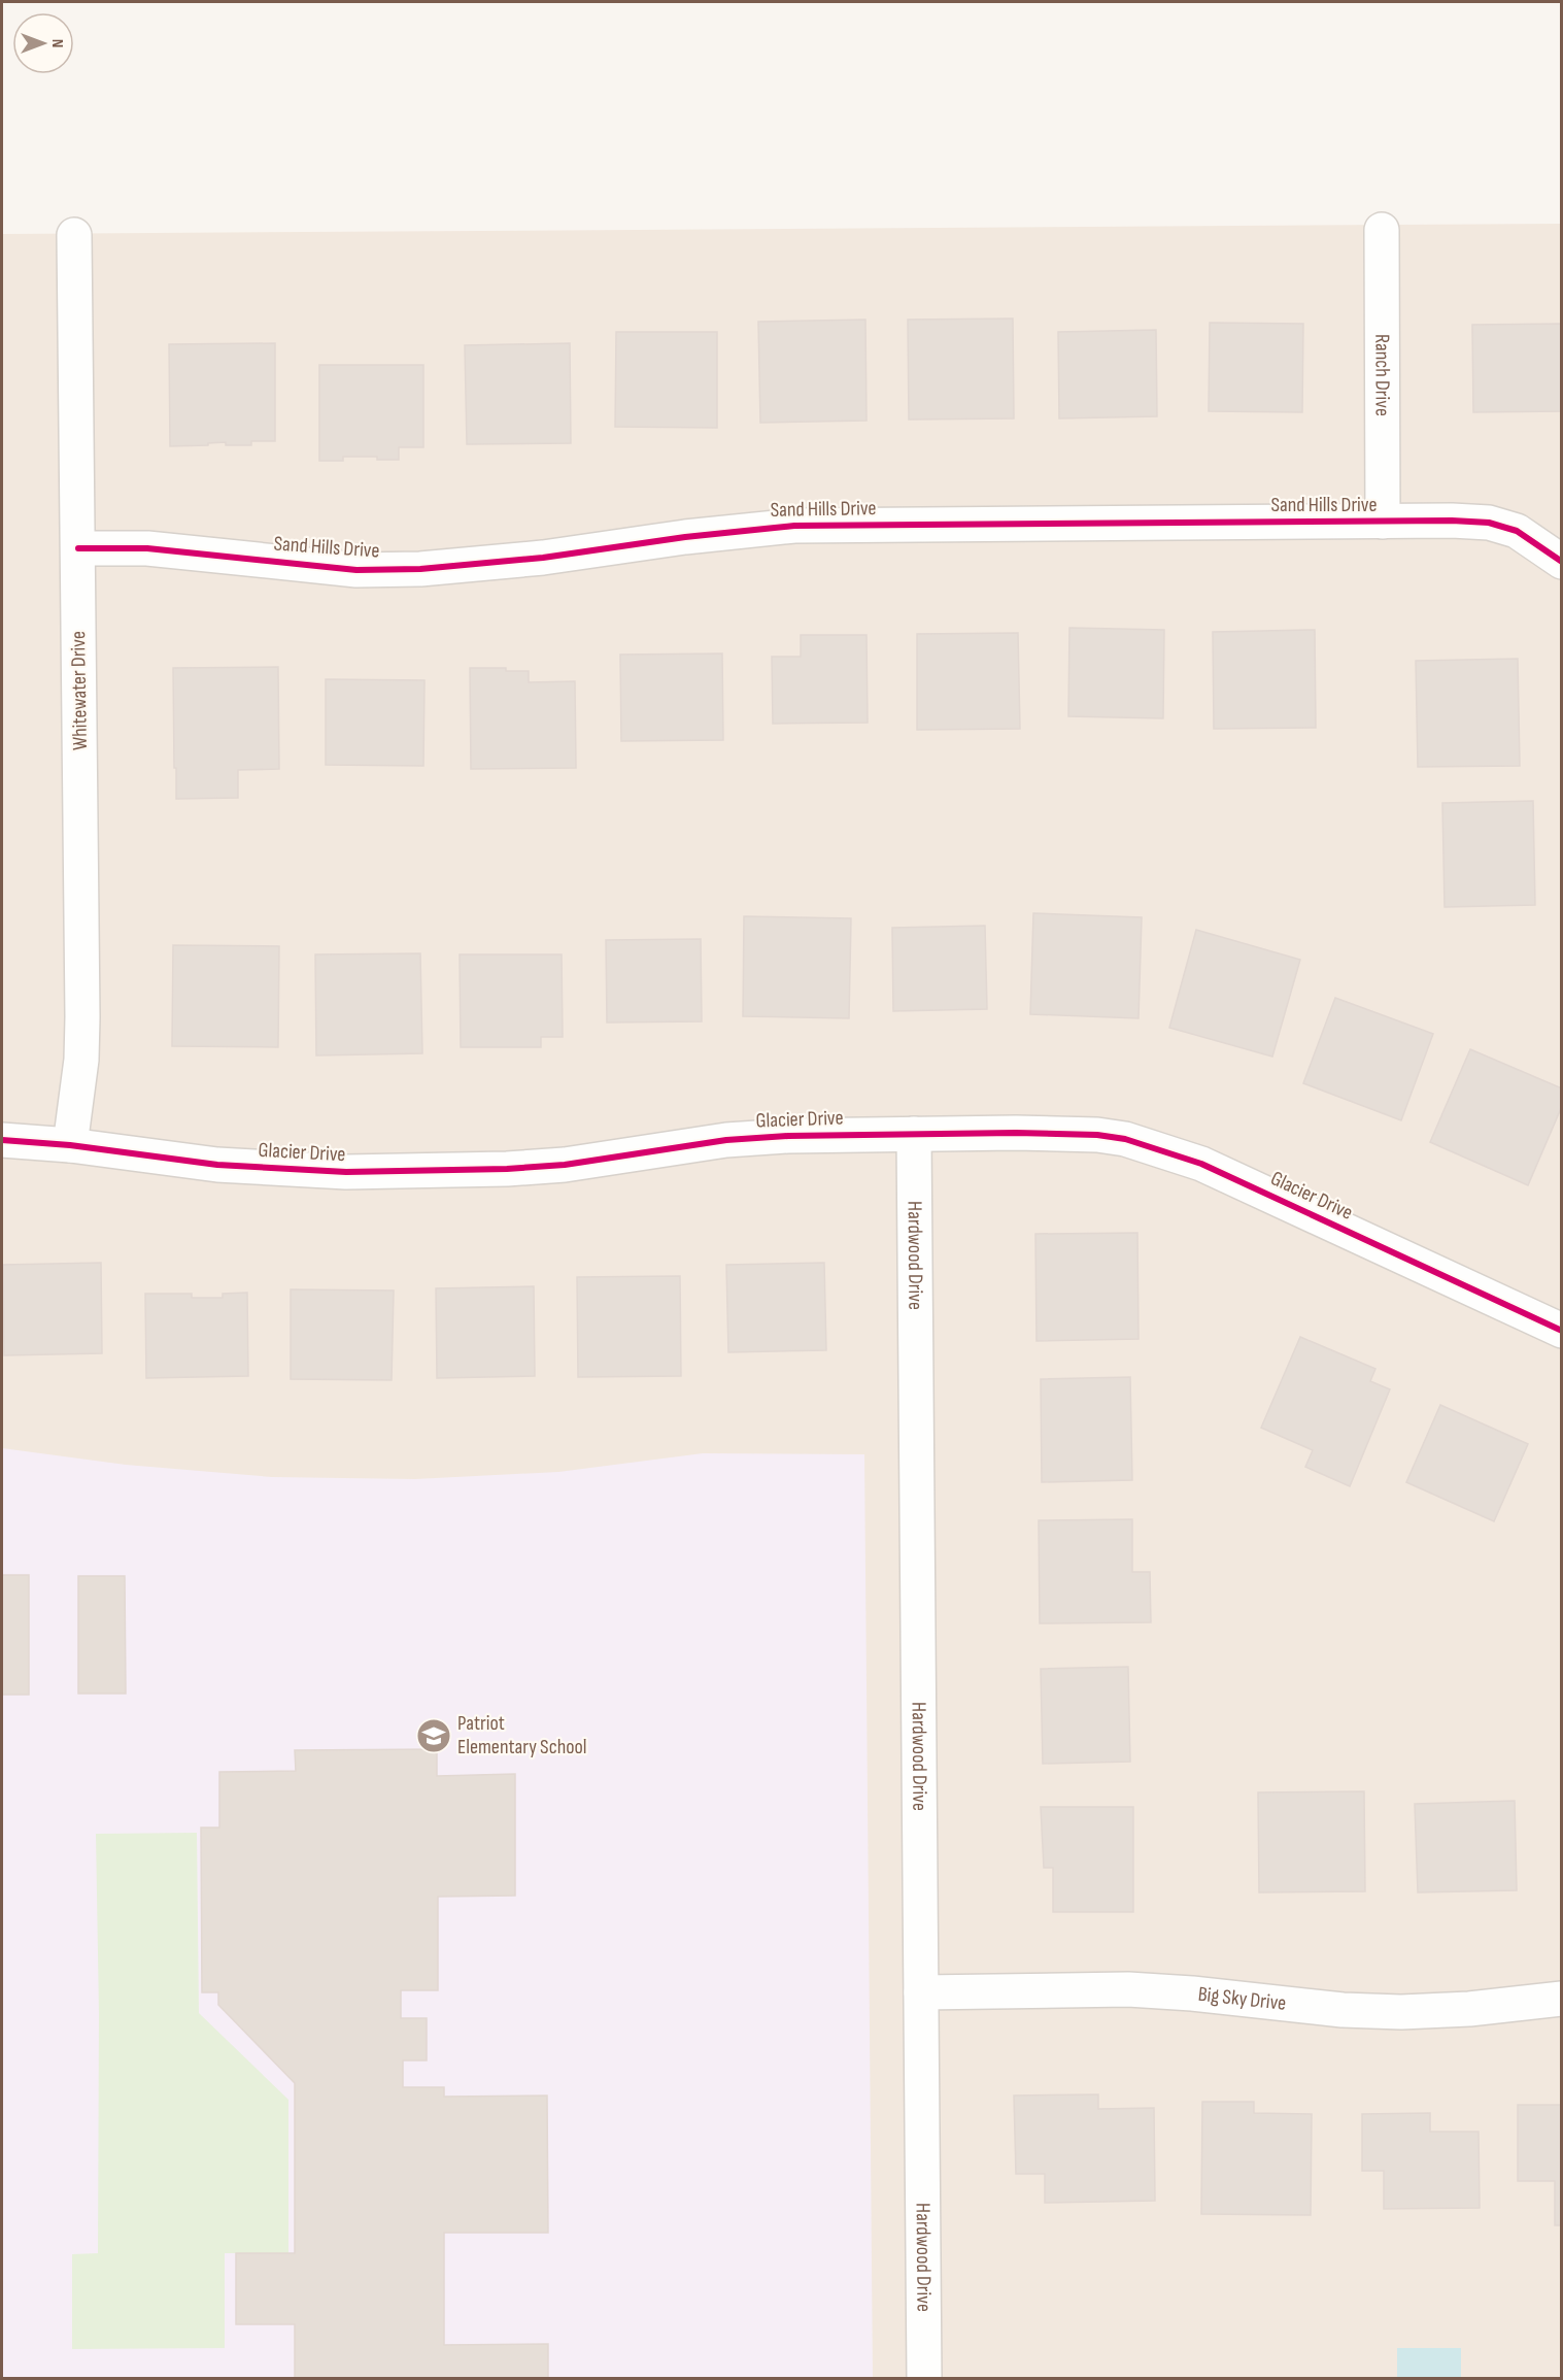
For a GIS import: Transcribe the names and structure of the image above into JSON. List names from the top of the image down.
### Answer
{
  "streets": {
    "street": [
      "Ranch Drive",
      "Sand Hills Drive",
      "Whitewater Drive",
      "Glacier Drive",
      "Hardwood Drive",
      "Big Sky Drive"
    ]
  },
  "crossings": [
    ["Ranch Drive", "Sand Hills Drive"],
    ["Sand Hills Drive", "Whitewater Drive"],
    ["Whitewater Drive", "Glacier Drive"],
    ["Glacier Drive", "Hardwood Drive"],
    ["Hardwood Drive", "Big Sky Drive"]
  ],
  "places": {
    "school or university": ["Patriot Elementary School"]
  },
  "north": "right"
}
